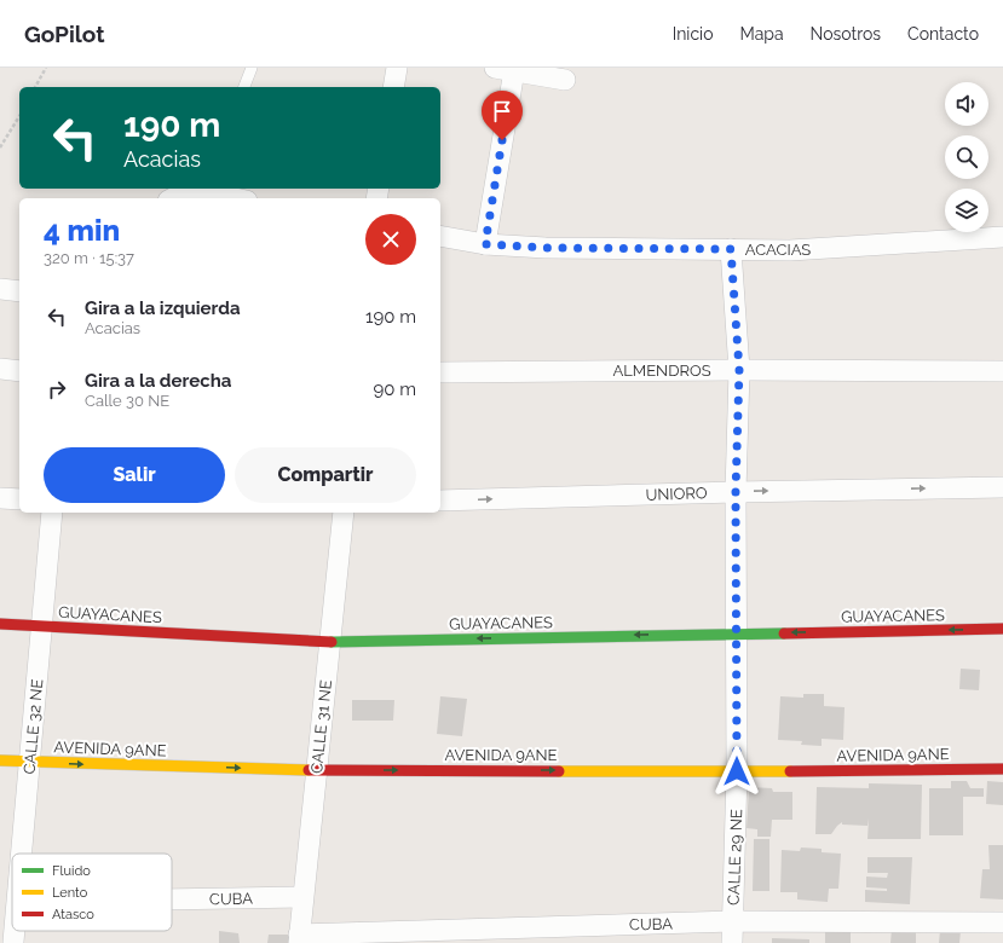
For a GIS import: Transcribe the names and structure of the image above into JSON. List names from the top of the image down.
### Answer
{
  "streets": {
    "street": [
      "ACACIAS",
      "ALMENDROS",
      "UNIORO",
      "GUAYACANES",
      "CALLE 32 NE",
      "CALLE 31 NE",
      "AVENIDA 9ANE",
      "CALLE 29 NE",
      "CUBA"
    ]
  },
  "crossings": [
    ["ACACIAS", "CALLE 29 NE"],
    ["ALMENDROS", "CALLE 29 NE"],
    ["UNIORO", "CALLE 29 NE"],
    ["GUAYACANES", "CALLE 32 NE"],
    ["GUAYACANES", "CALLE 31 NE"],
    ["GUAYACANES", "CALLE 29 NE"],
    ["CALLE 32 NE", "AVENIDA 9ANE"],
    ["CALLE 31 NE", "AVENIDA 9ANE"],
    ["CALLE 31 NE", "CUBA"],
    ["AVENIDA 9ANE", "CALLE 29 NE"],
    ["CALLE 29 NE", "CUBA"]
  ],
  "one_way": ["UNIORO", "GUAYACANES", "AVENIDA 9ANE"],
  "legend": ["Fluido", "Lento", "Atasco"],
  "page": {
    "header": "GoPilot",
    "nav": [
      "Inicio",
      "Mapa",
      "Nosotros",
      "Contacto"
    ],
    "turn": ["190 m", "Acacias"],
    "heading": ["4 min", "320 m · 15:37"],
    "list": [
      {
        "name": "Gira a la izquierda",
        "note": "Acacias",
        "value": "190 m"
      },
      {
        "name": "Gira a la derecha",
        "note": "Calle 30 NE",
        "value": "90 m"
      }
    ],
    "buttons": ["Salir", "Compartir"]
  }
}
